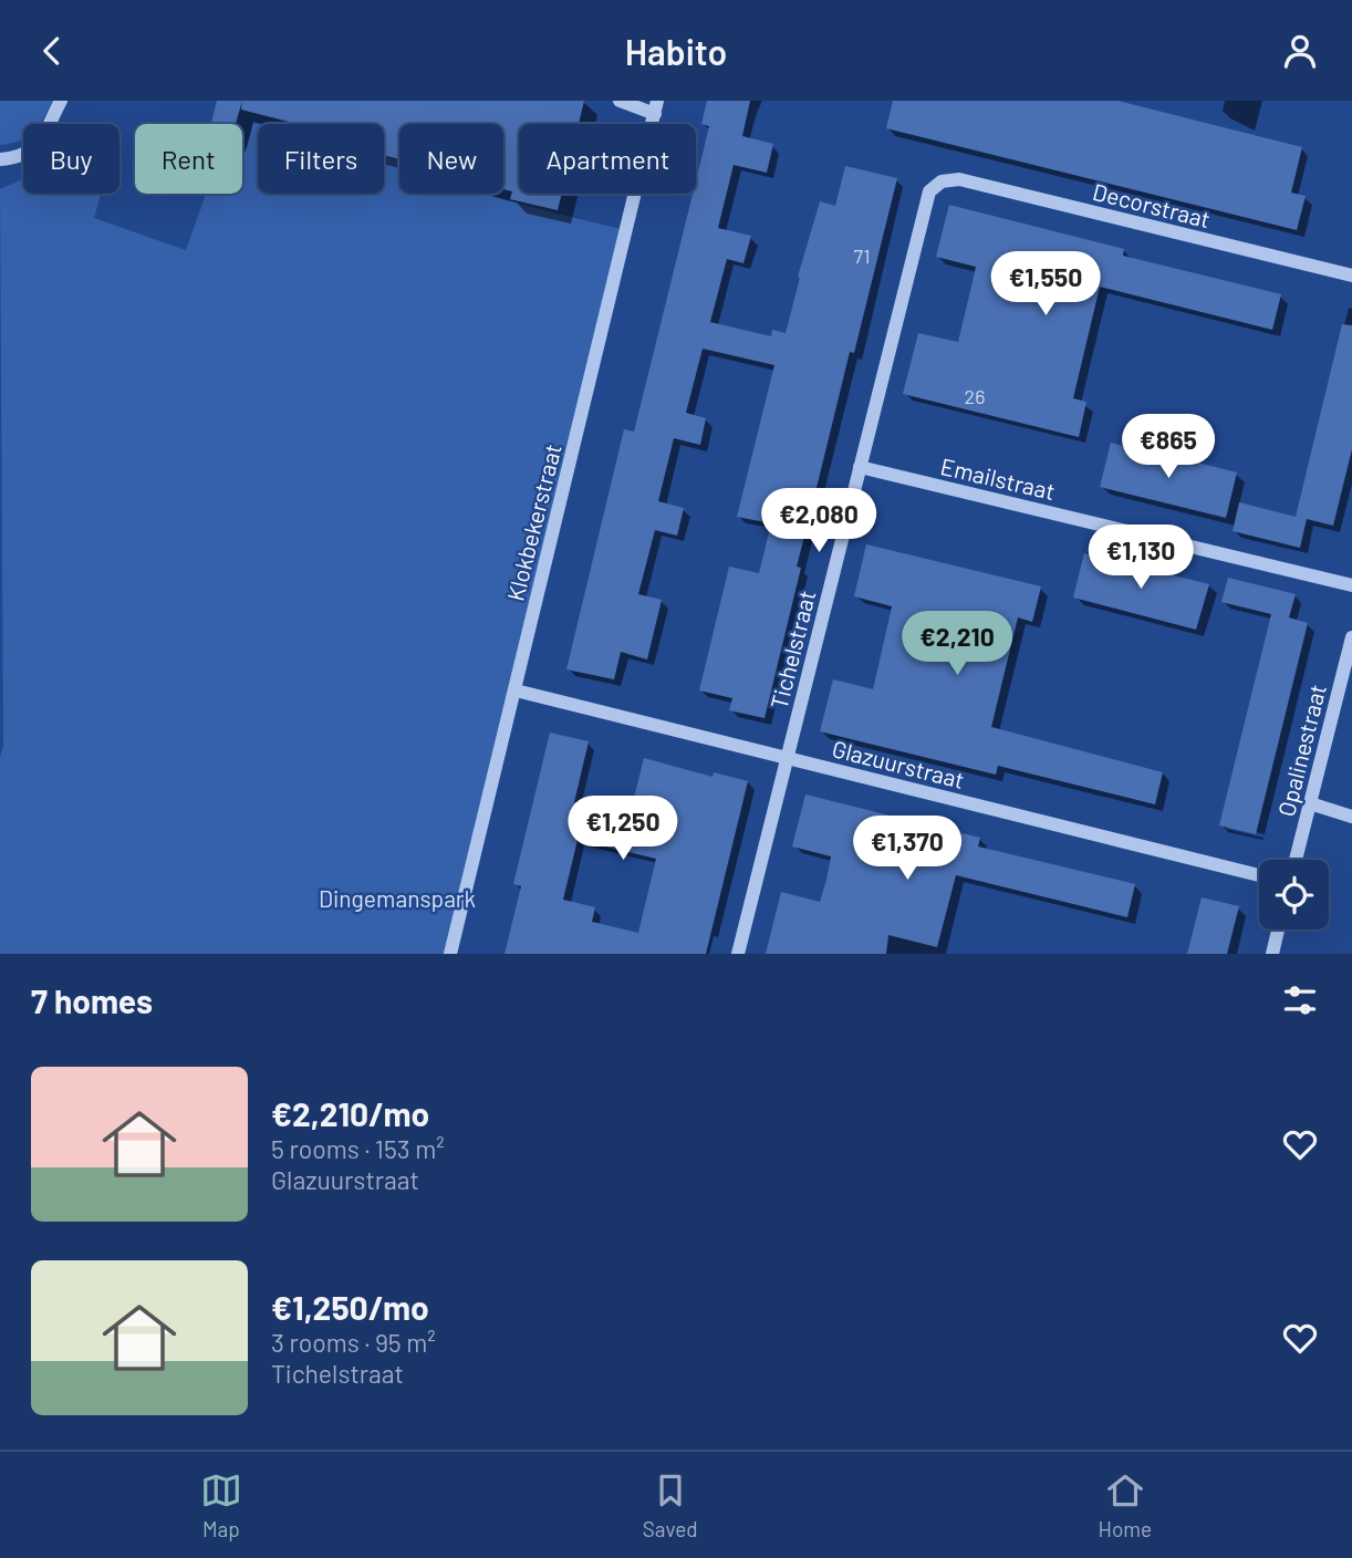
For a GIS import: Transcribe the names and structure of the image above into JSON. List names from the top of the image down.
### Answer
{
  "streets": {
    "street": [
      "Decorstraat",
      "Emailstraat",
      "Klokbekerstraat",
      "Tichelstraat",
      "Opalinestraat",
      "Glazuurstraat"
    ]
  },
  "crossings": [
    ["Decorstraat", "Tichelstraat"],
    ["Emailstraat", "Tichelstraat"],
    ["Klokbekerstraat", "Glazuurstraat"],
    ["Tichelstraat", "Glazuurstraat"]
  ],
  "parks": ["Dingemanspark"],
  "house_numbers": ["71", "26"],
  "page": {
    "header": "Habito",
    "chip": [
      "Buy",
      "Rent",
      "Filters",
      "New",
      "Apartment"
    ],
    "price": [
      "€1,550",
      "€865",
      "€2,080",
      "€1,130",
      "€2,210",
      "€1,250",
      "€1,370"
    ],
    "heading": "7 homes",
    "list": [
      {
        "name": "€2,210/mo",
        "note": "5 rooms · 153 m² · Glazuurstraat"
      },
      {
        "name": "€1,250/mo",
        "note": "3 rooms · 95 m² · Tichelstraat"
      }
    ],
    "tabs": ["Map", "Saved", "Home"]
  }
}
